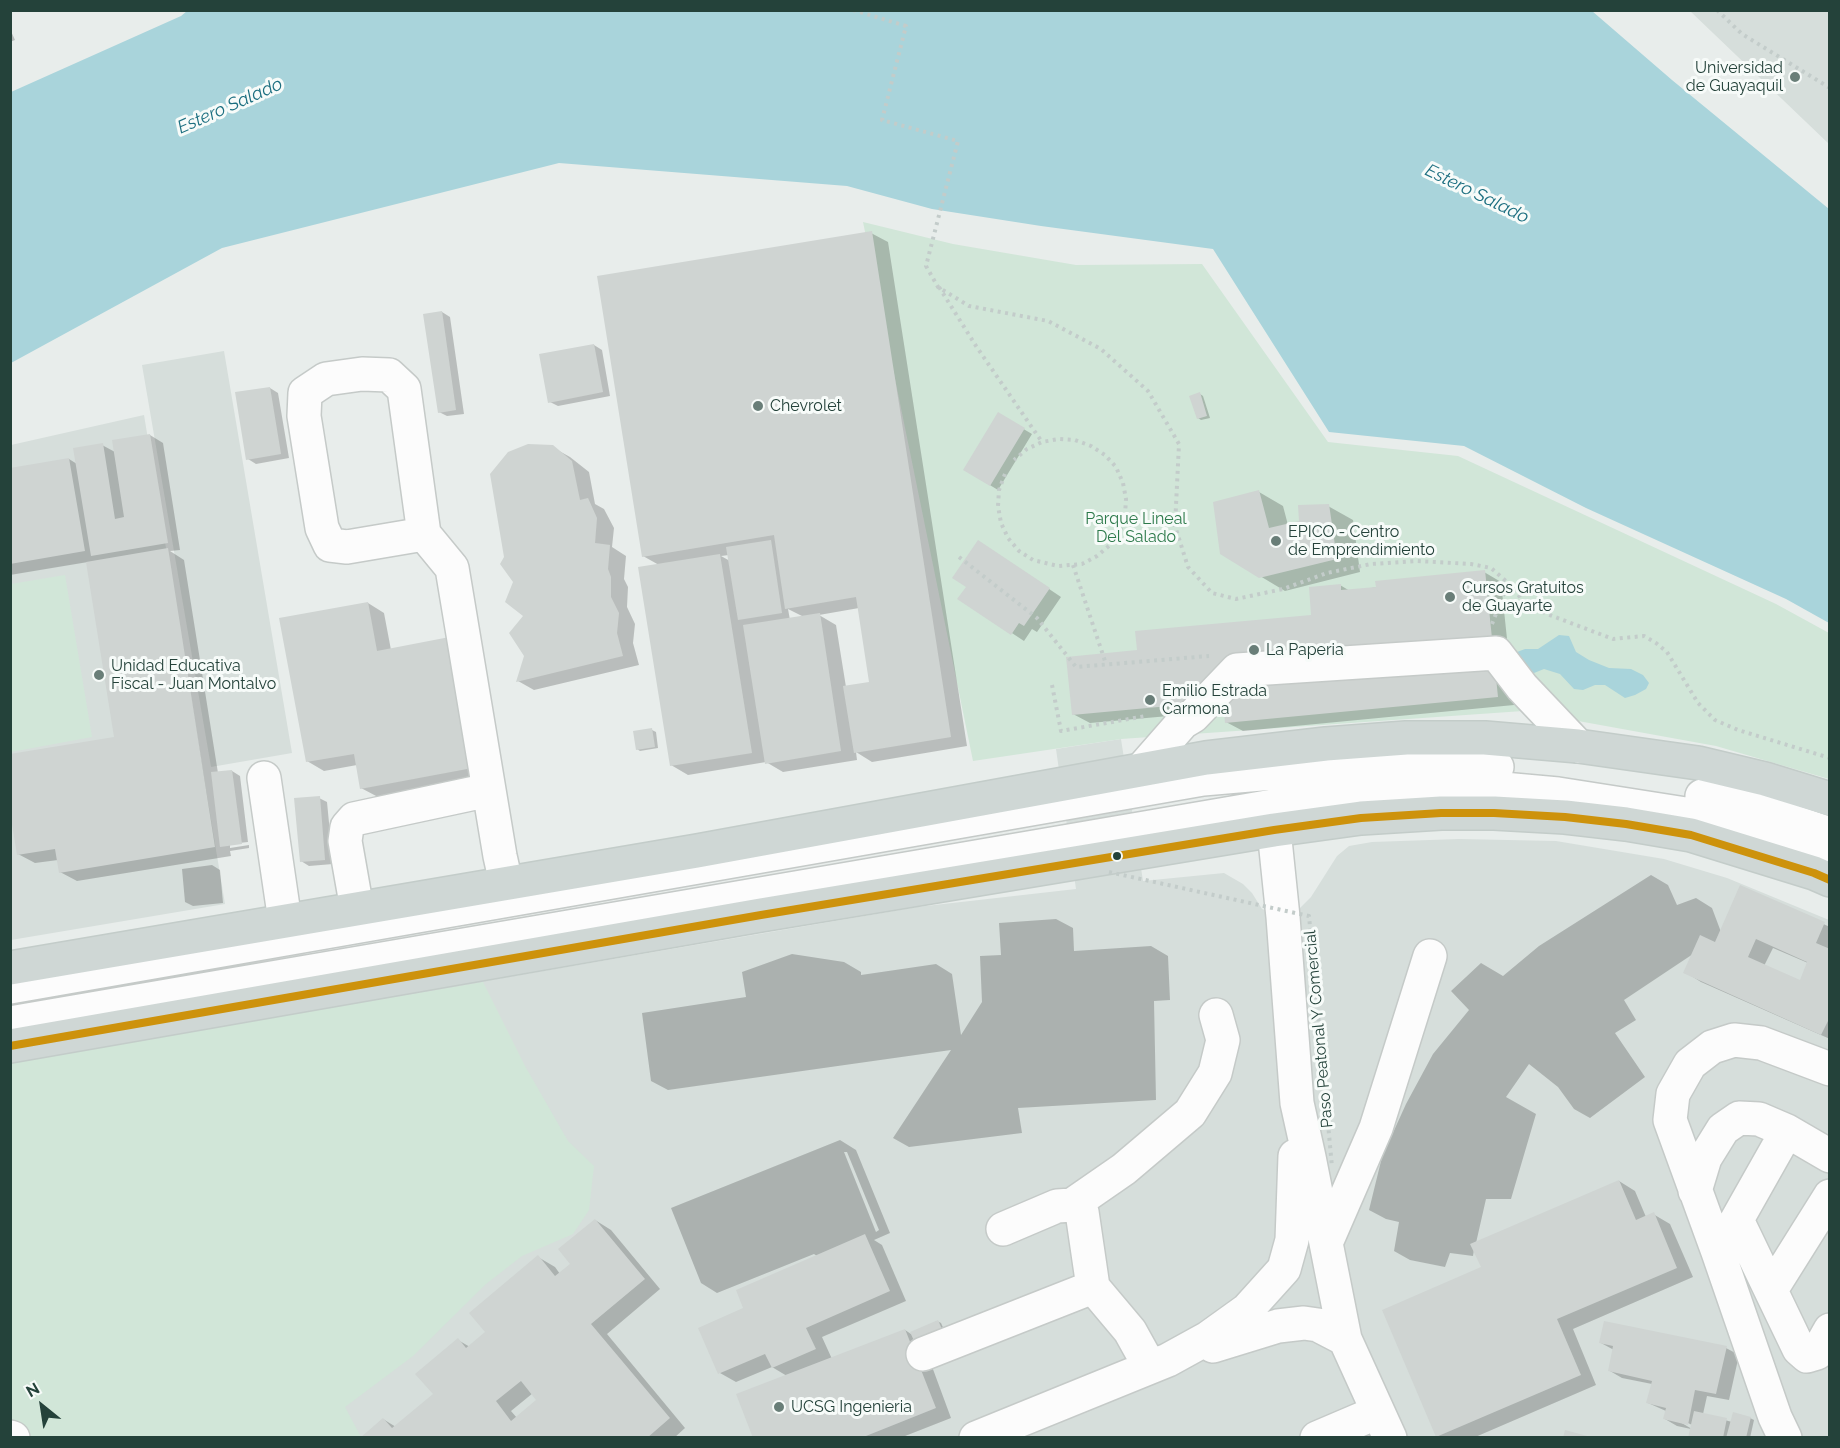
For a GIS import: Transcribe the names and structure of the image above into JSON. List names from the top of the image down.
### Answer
{
  "streets": {
    "path": ["Paso Peatonal Y Comercial"]
  },
  "water": ["Estero Salado"],
  "parks": ["Parque Lineal Del Salado"],
  "places": [
    "Universidad de Guayaquil",
    "Chevrolet",
    "EPICO - Centro de Emprendimiento",
    "Cursos Gratuitos de Guayarte",
    "La Paperia",
    "Unidad Educativa Fiscal - Juan Montalvo",
    "Emilio Estrada Carmona",
    "UCSG Ingenieria"
  ],
  "north": "top left"
}
